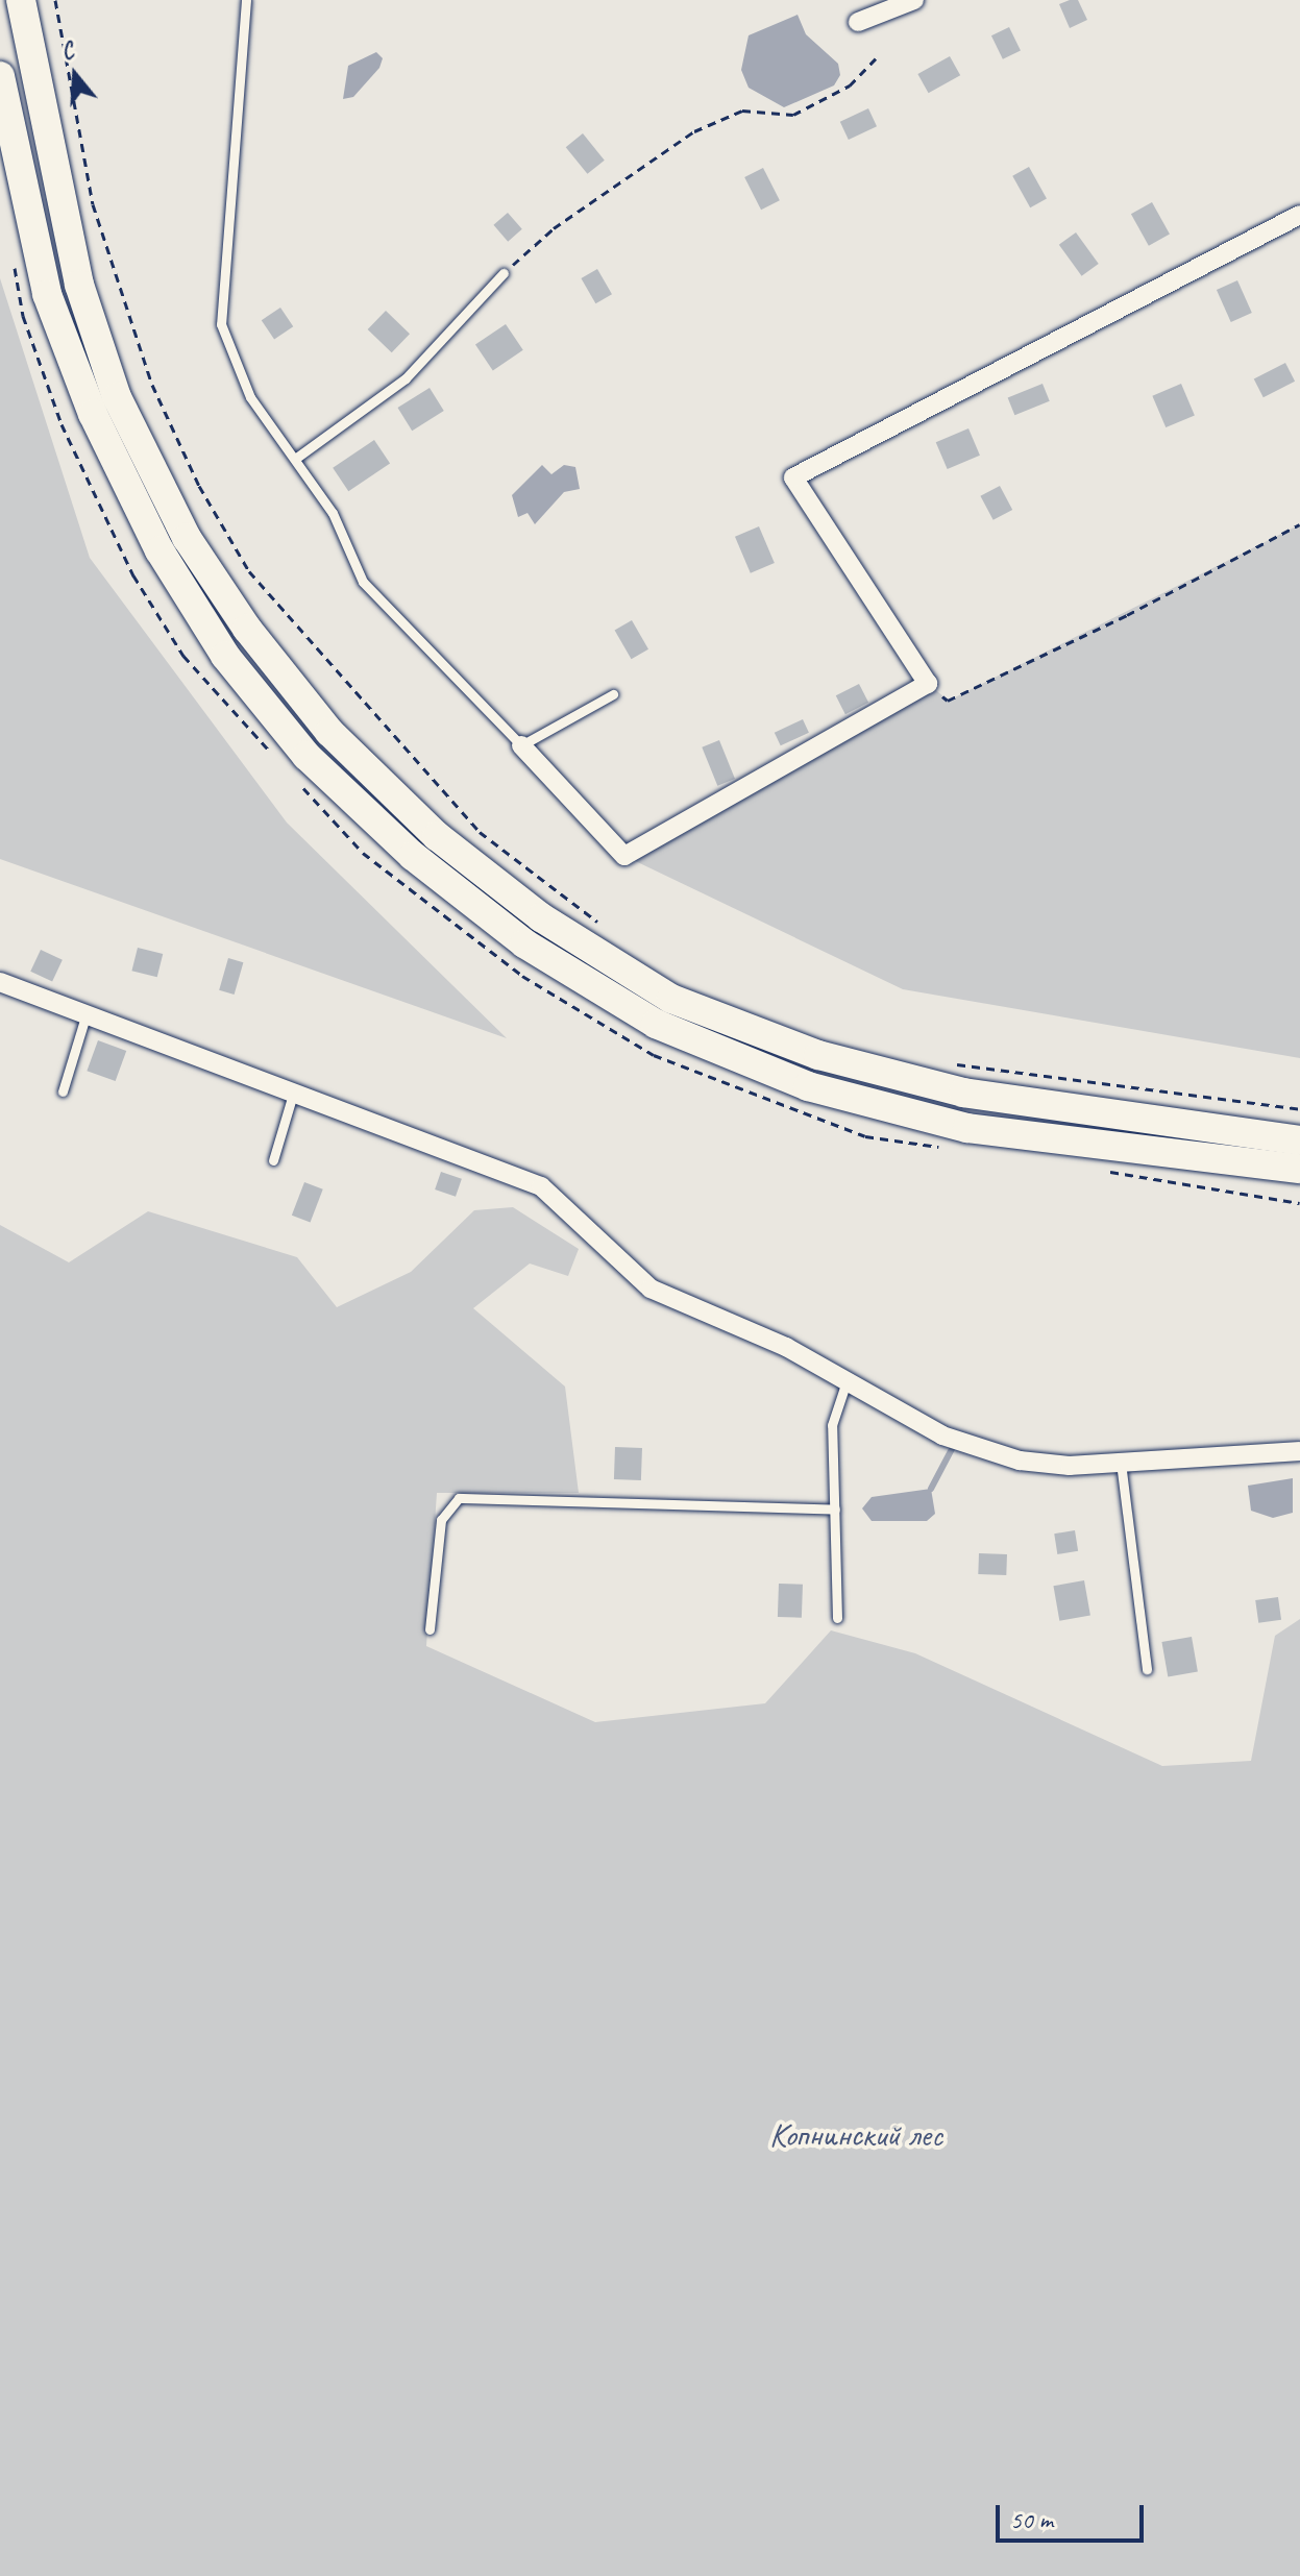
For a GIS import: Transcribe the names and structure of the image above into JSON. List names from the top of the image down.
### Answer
{
  "parks": ["Копнинский лес"],
  "scale_bar": "50 m",
  "north": "top"
}
